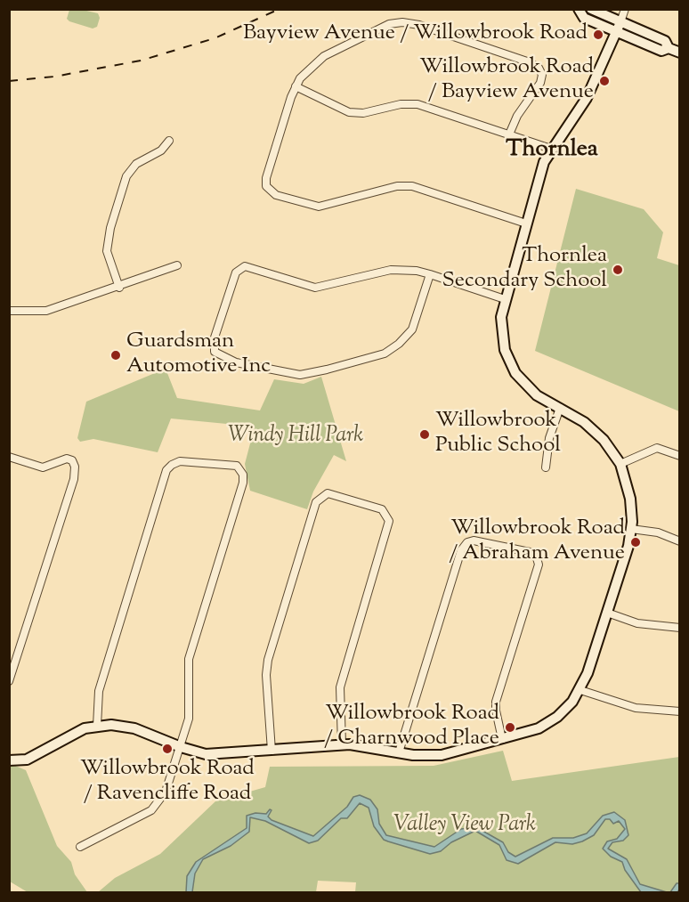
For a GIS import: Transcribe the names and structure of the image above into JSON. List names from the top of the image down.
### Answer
{
  "districts": ["Thornlea"],
  "parks": ["Windy Hill Park", "Valley View Park"],
  "places": [
    "Bayview Avenue / Willowbrook Road",
    "Willowbrook Road / Bayview Avenue",
    "Thornlea Secondary School",
    "Guardsman Automotive Inc",
    "Willowbrook Public School",
    "Willowbrook Road / Abraham Avenue",
    "Willowbrook Road / Charnwood Place",
    "Willowbrook Road / Ravencliffe Road"
  ]
}
